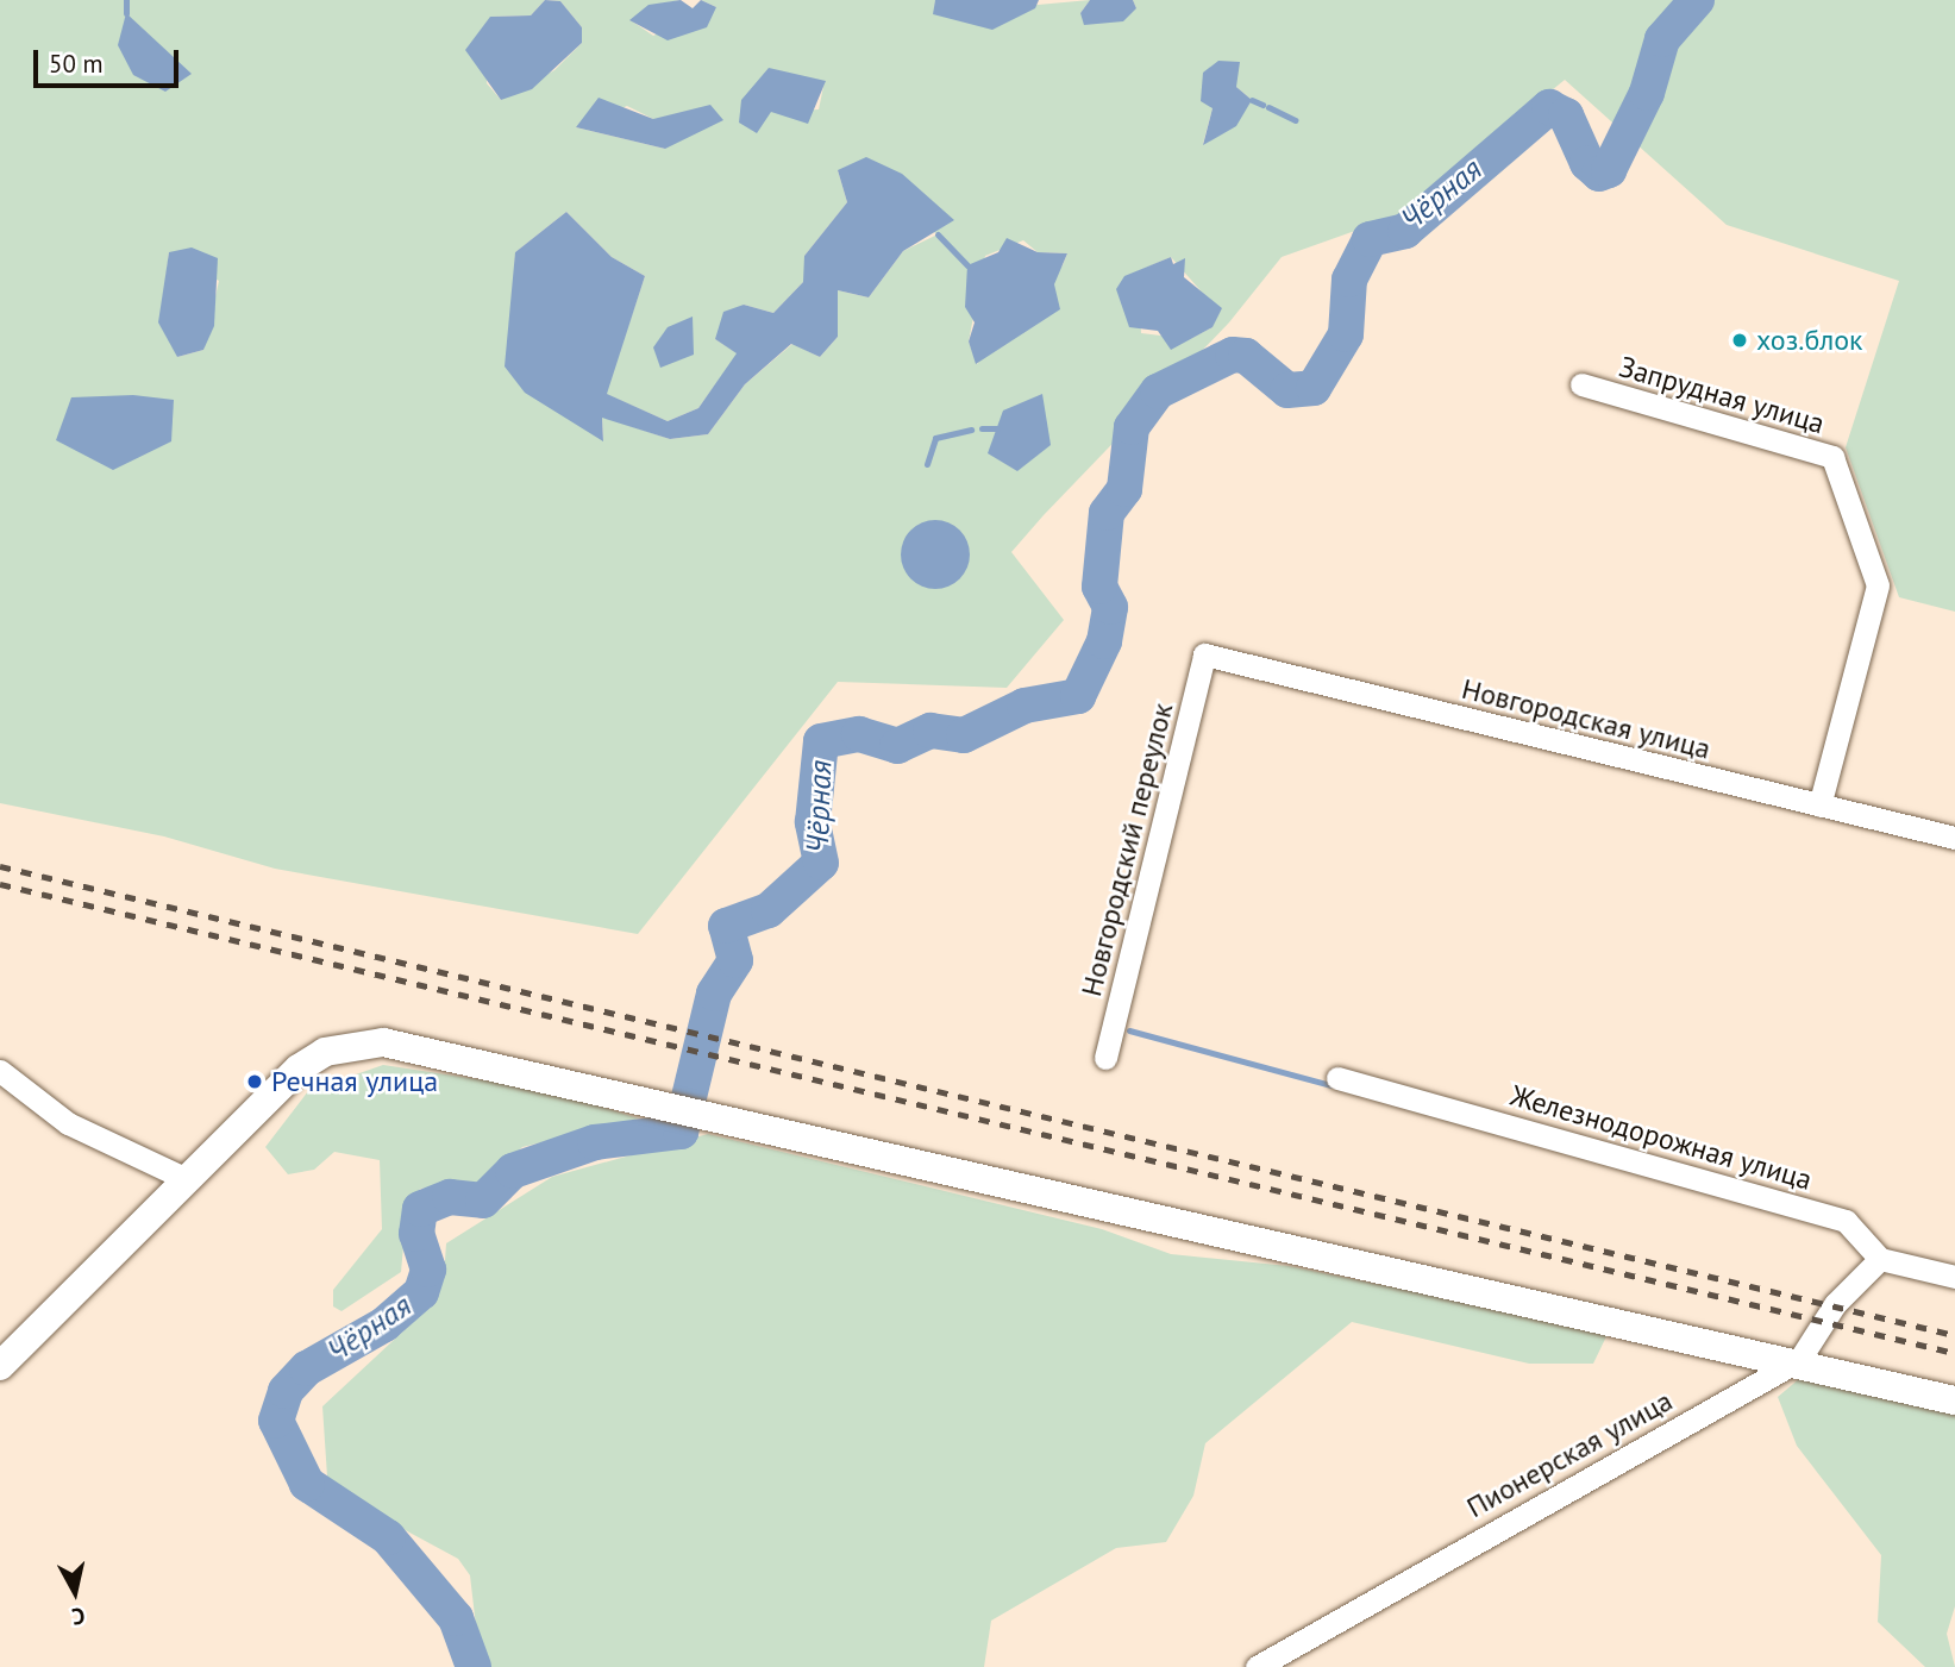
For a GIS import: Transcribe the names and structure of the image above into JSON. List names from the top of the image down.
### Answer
{
  "streets": {
    "street": [
      "Запрудная улица",
      "Новгородская улица",
      "Новгородский переулок",
      "Железнодорожная улица",
      "Пионерская улица"
    ]
  },
  "crossings": [
    ["Запрудная улица", "Новгородская улица"],
    ["Новгородская улица", "Новгородский переулок"],
    ["Железнодорожная улица", "Пионерская улица"]
  ],
  "water": ["Чёрная"],
  "places": ["хоз.блок", "Речная улица"],
  "scale_bar": "50 m",
  "north": "bottom"
}
